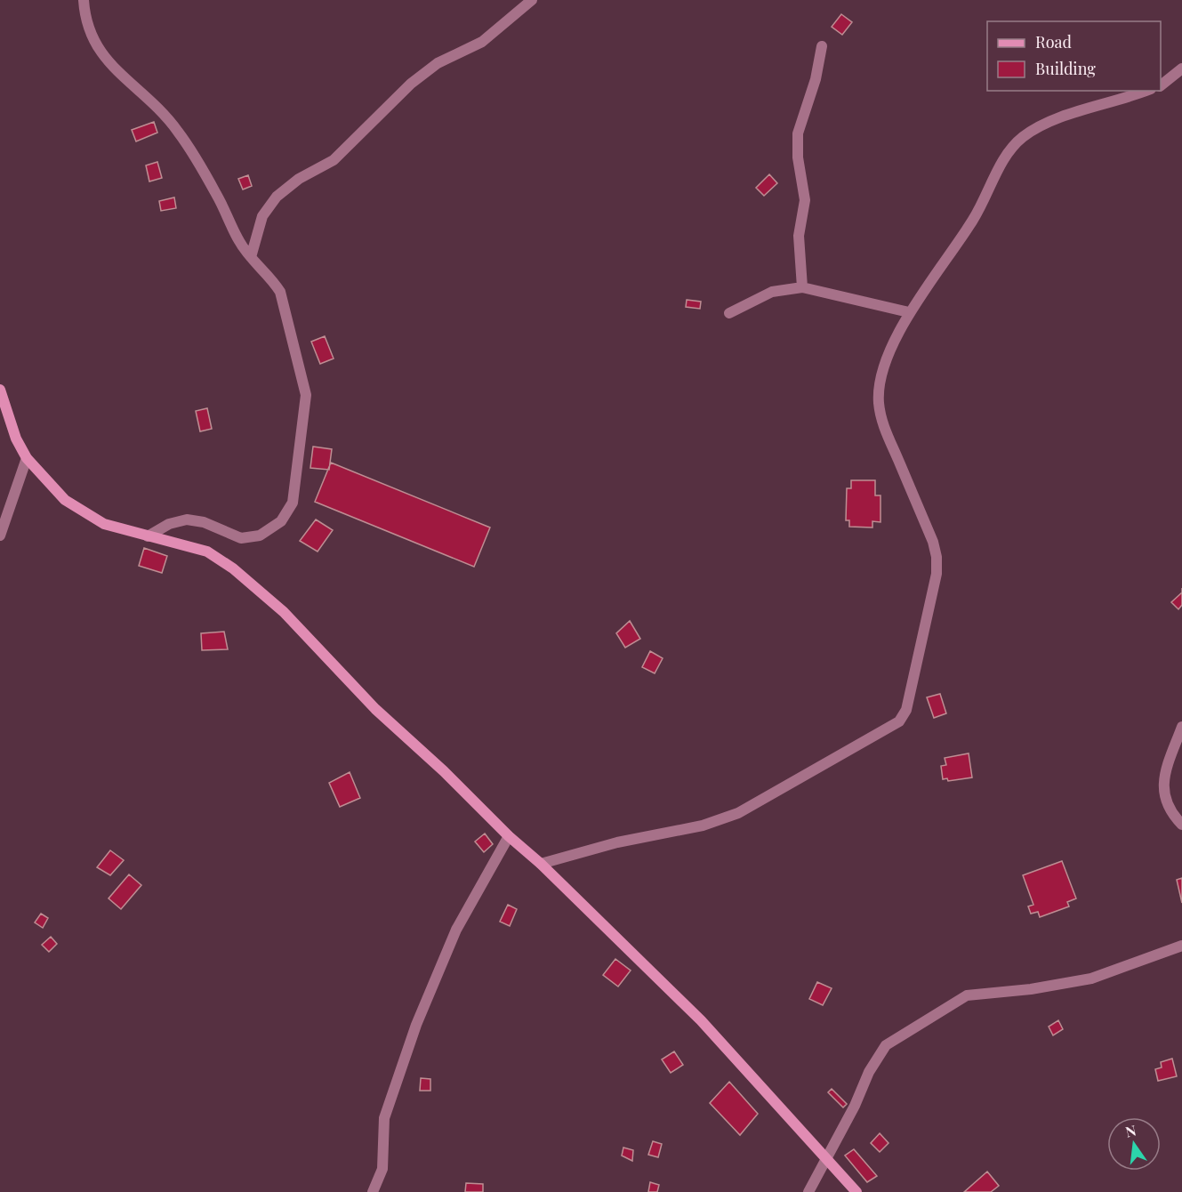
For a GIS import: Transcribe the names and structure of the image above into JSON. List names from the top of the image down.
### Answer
{
  "legend": ["Road", "Building"],
  "north": "top"
}
